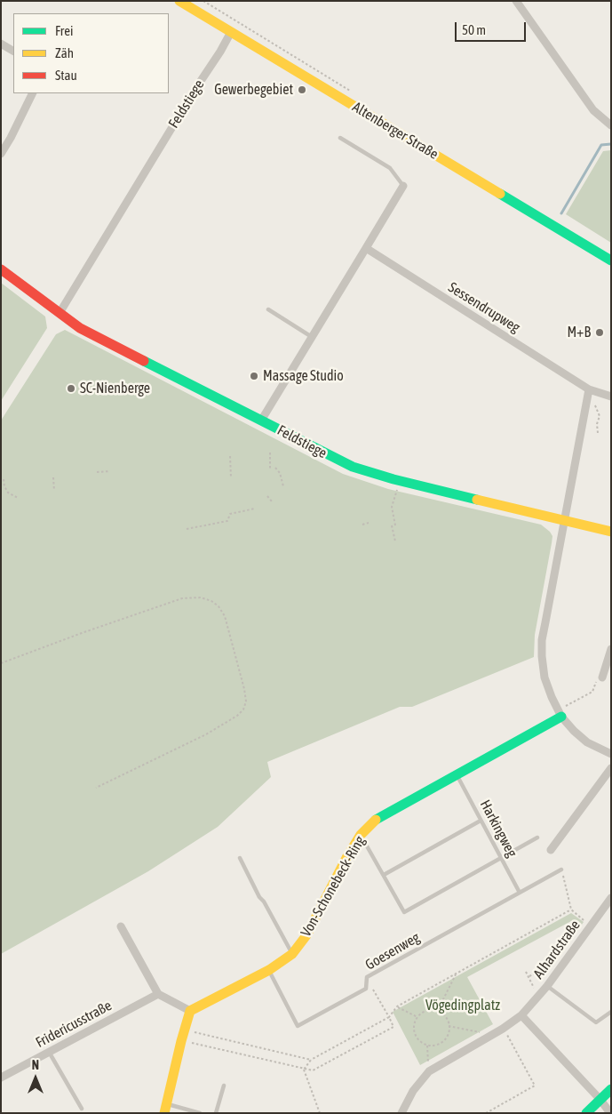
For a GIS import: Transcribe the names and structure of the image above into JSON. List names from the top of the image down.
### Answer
{
  "streets": {
    "street": [
      "Feldstiege",
      "Altenberger Straße",
      "Sessendrupweg",
      "Von-Schonebeck-Ring",
      "Alhardstraße",
      "Fridericusstraße"
    ],
    "lane": ["Harkingweg", "Goesenweg"]
  },
  "crossings": [
    ["Feldstiege", "Altenberger Straße"],
    ["Harkingweg", "Von-Schonebeck-Ring"],
    ["Harkingweg", "Goesenweg"],
    ["Von-Schonebeck-Ring", "Goesenweg"]
  ],
  "parks": ["Vögedingplatz"],
  "places": [
    "Gewerbegebiet",
    "M+B",
    "Massage Studio",
    "SC-Nienberge"
  ],
  "legend": ["Frei", "Zäh", "Stau"],
  "scale_bar": "50 m",
  "north": "top"
}
